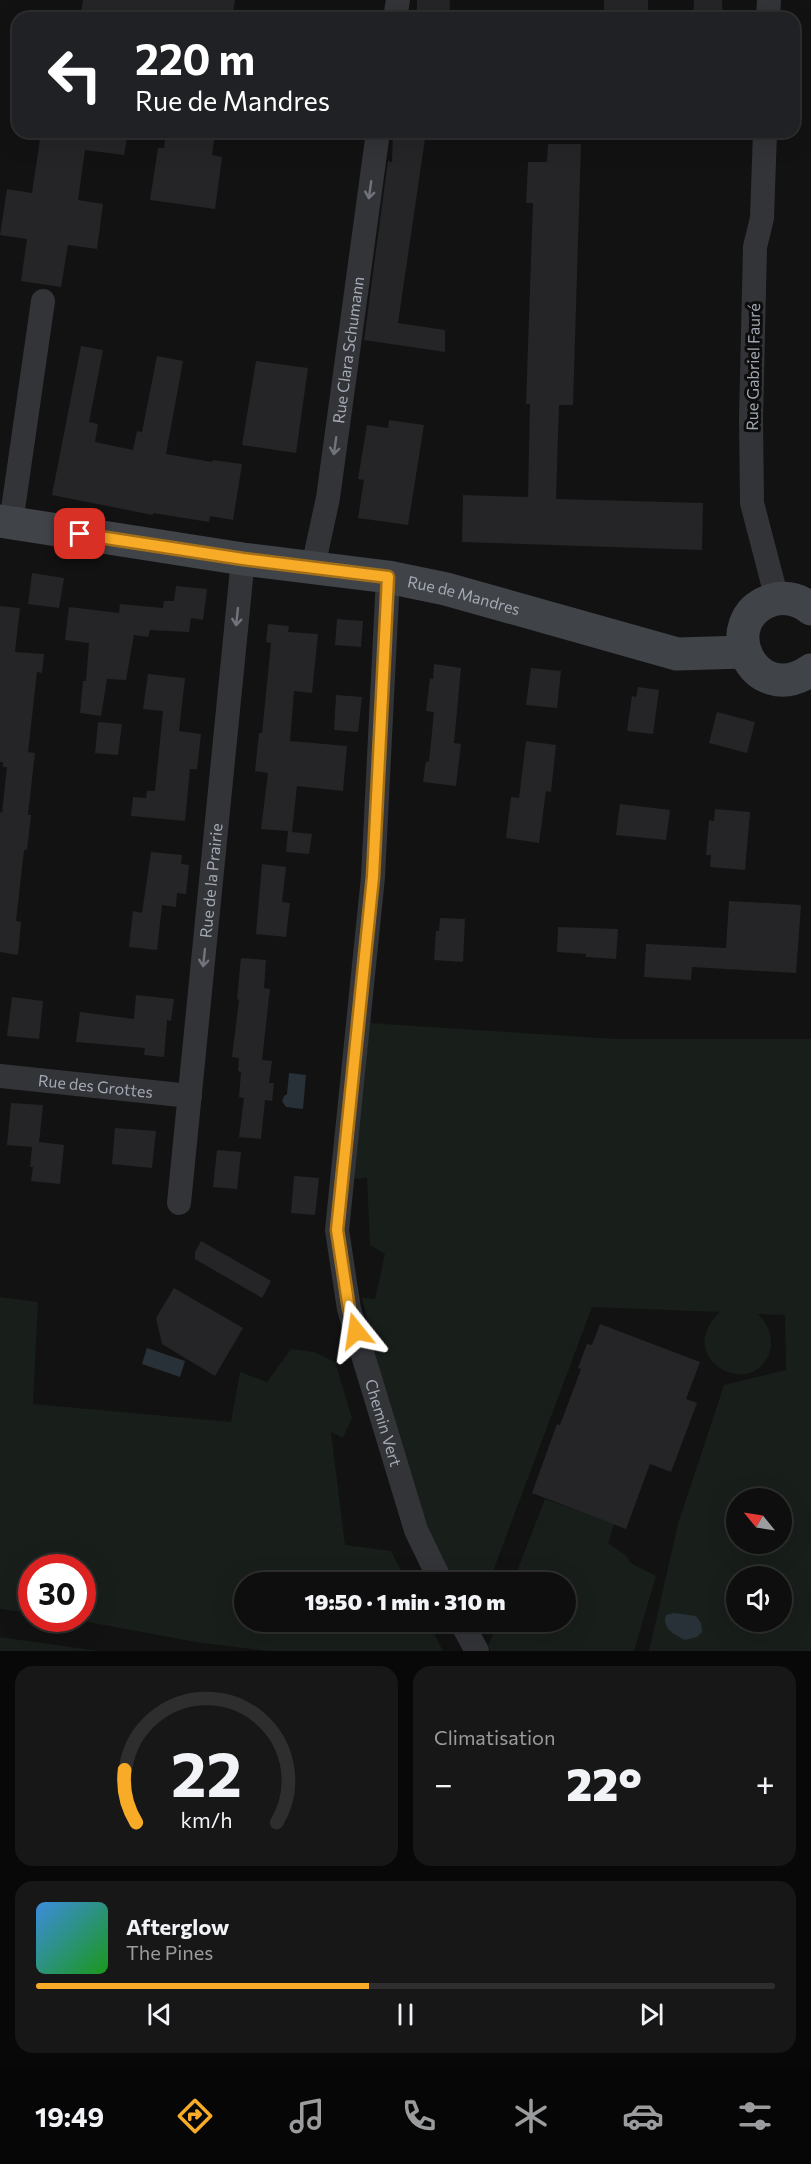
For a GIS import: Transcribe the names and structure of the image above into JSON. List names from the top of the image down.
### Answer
{
  "streets": {
    "street": [
      "Rue Clara Schumann",
      "Rue Gabriel Fauré",
      "Rue de Mandres",
      "Rue de la Prairie",
      "Rue des Grottes",
      "Chemin Vert"
    ]
  },
  "crossings": [
    ["Rue Clara Schumann", "Rue de Mandres"],
    ["Rue de Mandres", "Rue de la Prairie"],
    ["Rue de Mandres", "Chemin Vert"],
    ["Rue de la Prairie", "Rue des Grottes"]
  ],
  "one_way": ["Rue Clara Schumann", "Rue de la Prairie"],
  "north": "top left",
  "page": {
    "turn": ["220 m", "Rue de Mandres"],
    "limit": "30",
    "trip": "19:50 · 1 min · 310 m",
    "tile": "Climatisation",
    "heat": ["−", "22°", "+"],
    "song": ["Afterglow", "The Pines"],
    "tabs": "19:49",
    "gauge": ["22", "km/h"]
  }
}
